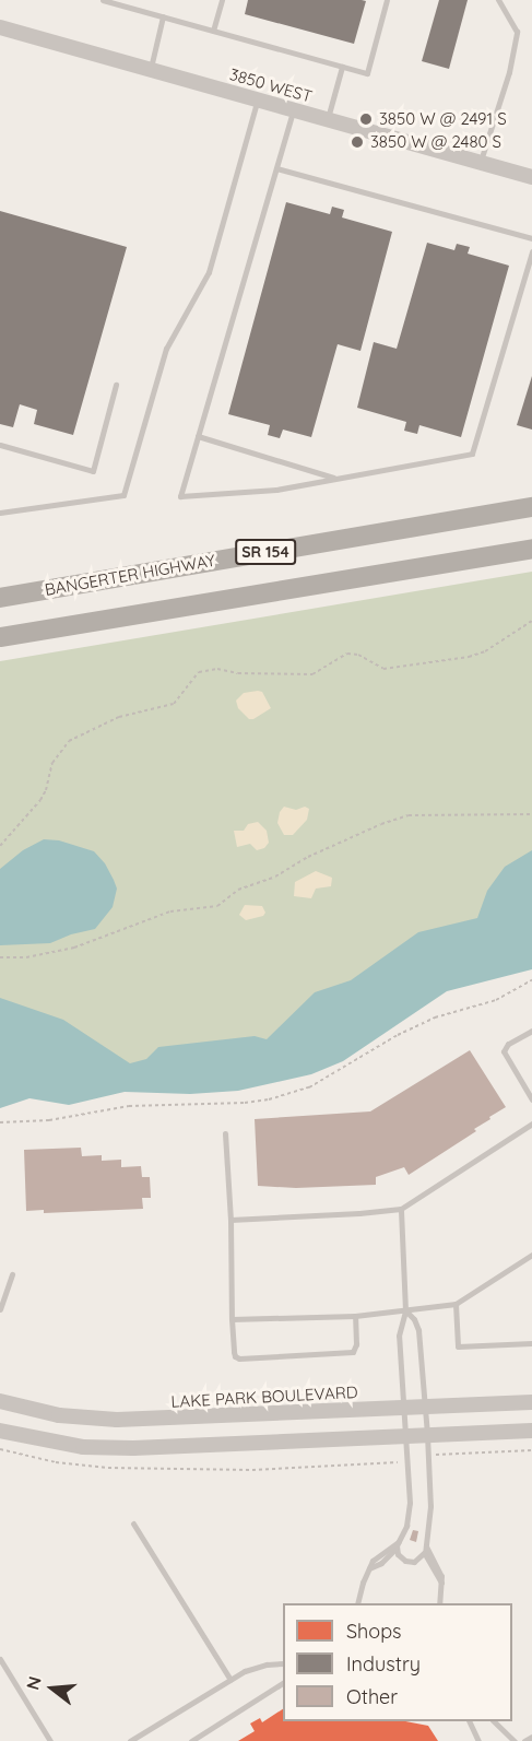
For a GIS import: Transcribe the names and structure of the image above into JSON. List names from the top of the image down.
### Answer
{
  "streets": {
    "highway": ["SR 154", "BANGERTER HIGHWAY"],
    "street": ["3850 WEST", "LAKE PARK BOULEVARD"]
  },
  "places": ["3850 W @ 2491 S", "3850 W @ 2480 S"],
  "legend": ["Shops", "Industry", "Other"],
  "north": "left"
}
